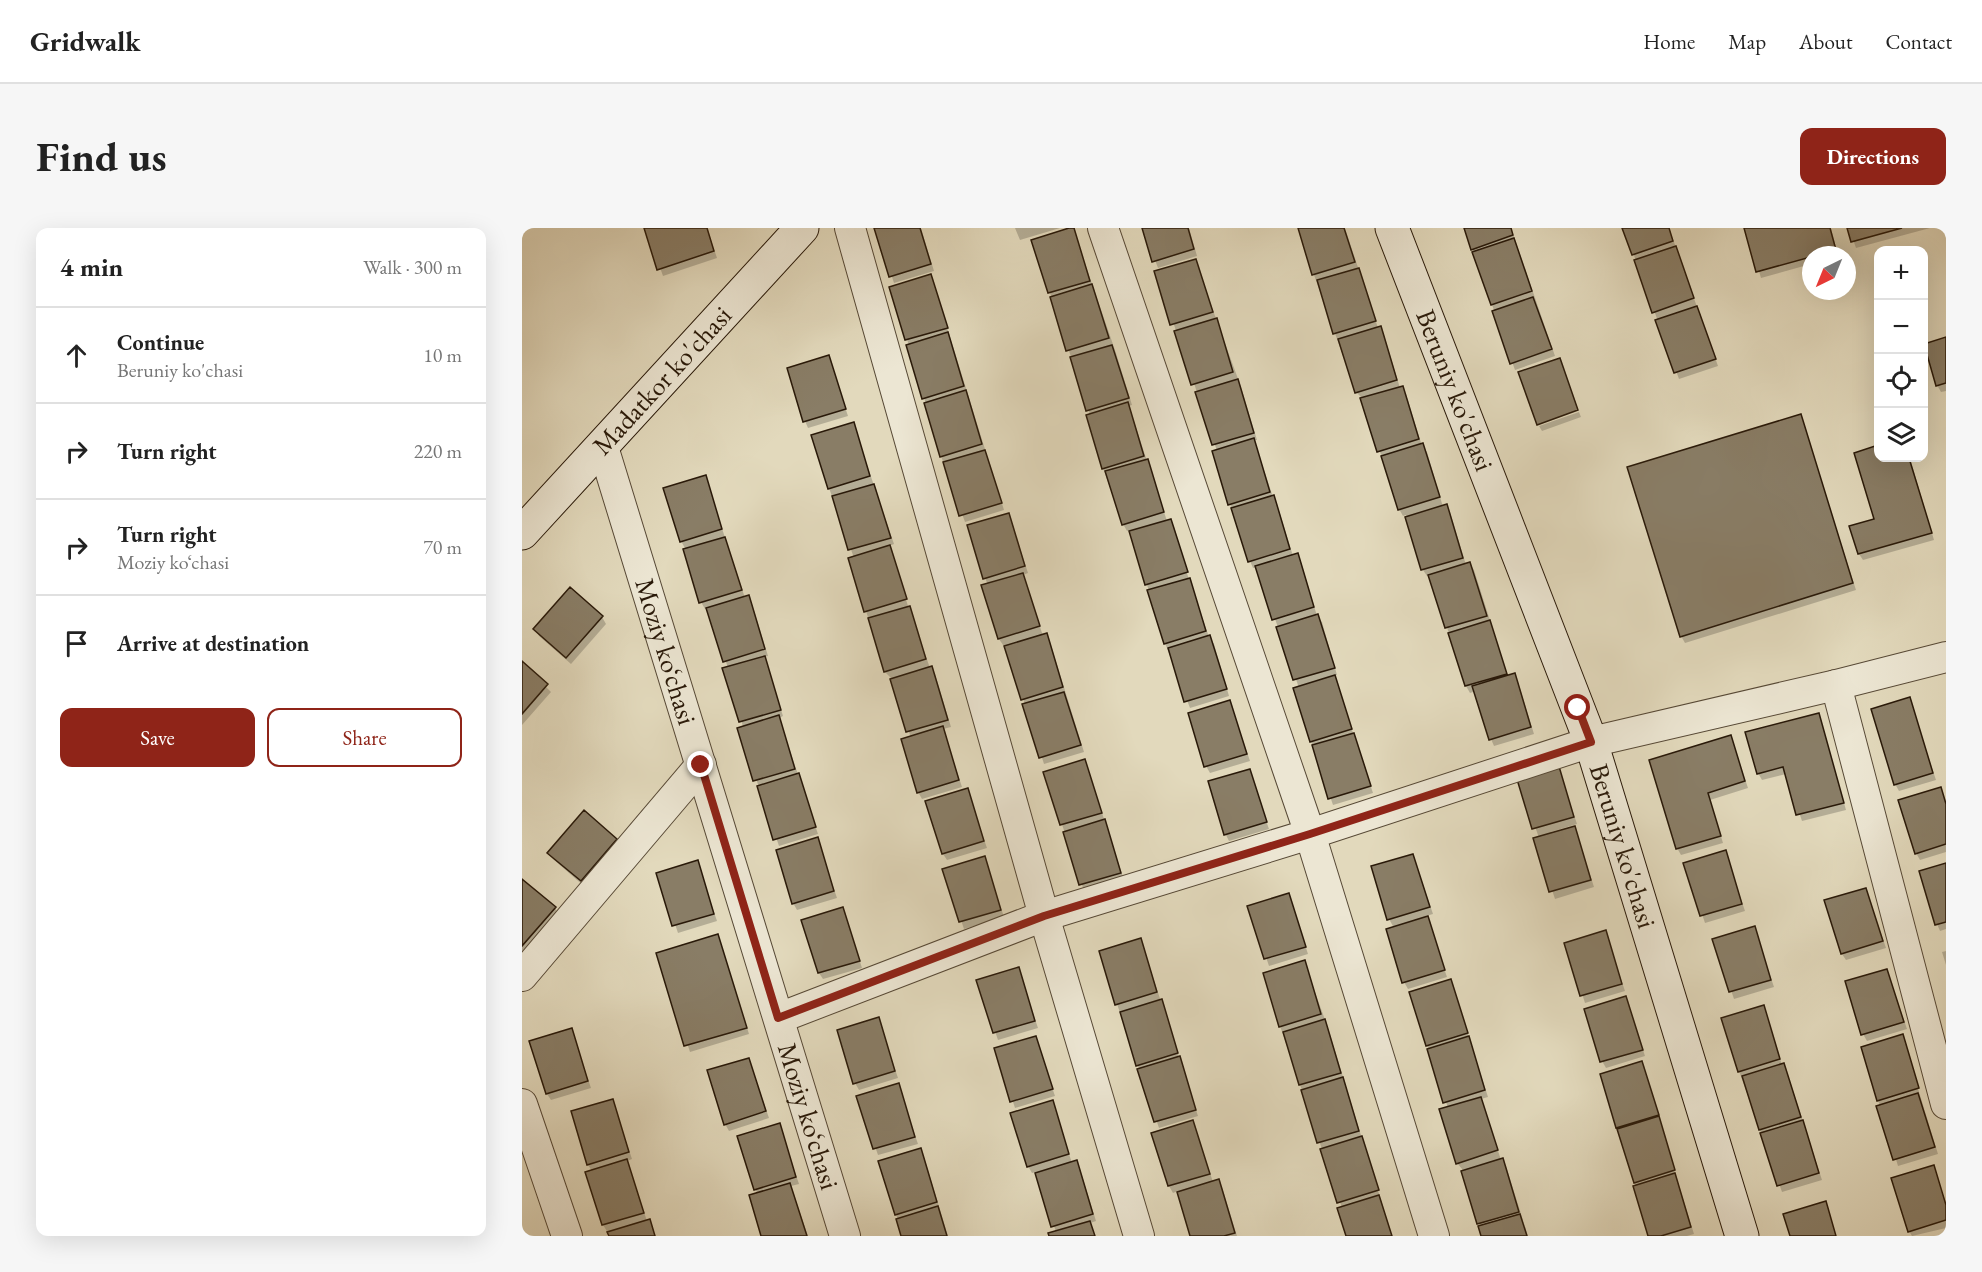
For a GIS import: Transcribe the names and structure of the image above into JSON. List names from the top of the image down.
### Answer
{
  "streets": {
    "street": ["Madatkor ko'chasi", "Beruniy ko'chasi", "Moziy ko‘chasi"]
  },
  "crossings": [
    ["Madatkor ko'chasi", "Moziy ko‘chasi"]
  ],
  "north": "bottom left",
  "page": {
    "header": "Gridwalk",
    "nav": [
      "Home",
      "Map",
      "About",
      "Contact"
    ],
    "buttons": [
      "Directions",
      ["Save", "Share"]
    ],
    "title": "Find us",
    "heading": ["4 min", "Walk · 300 m"],
    "map_buttons": ["+", "−"],
    "list": [
      ["Continue", "Beruniy ko'chasi", "10 m"],
      ["Turn right", "220 m"],
      ["Turn right", "Moziy ko‘chasi", "70 m"],
      "Arrive at destination"
    ]
  }
}
